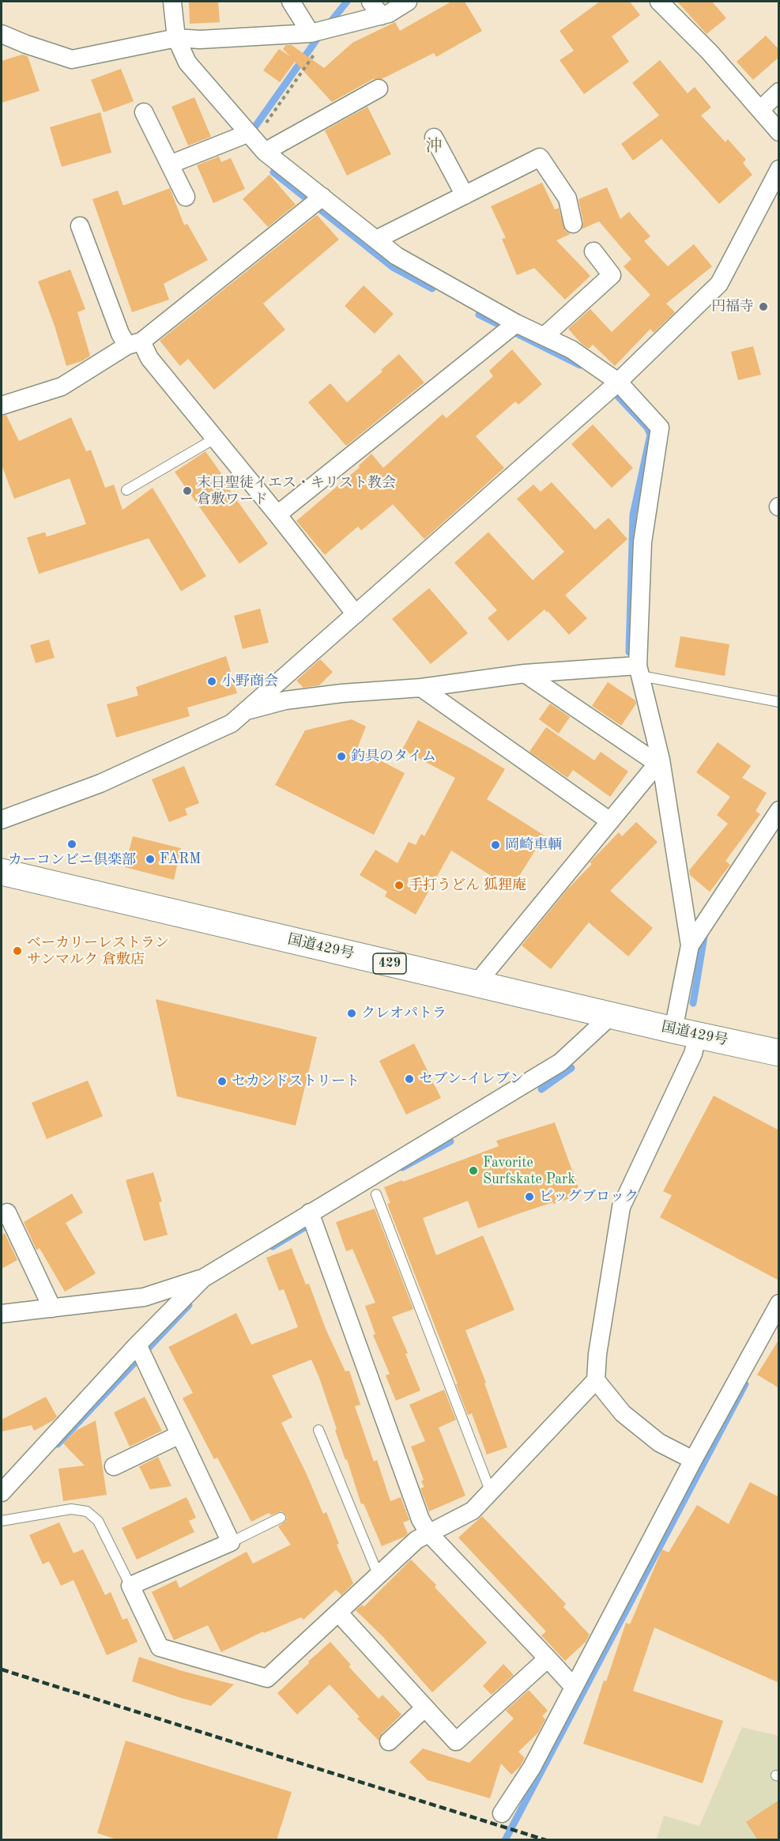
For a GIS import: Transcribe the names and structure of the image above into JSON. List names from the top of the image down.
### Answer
{
  "streets": {
    "highway": ["国道429号", "429"]
  },
  "districts": ["沖"],
  "places": [
    "円福寺",
    "末日聖徒イエス・キリスト教会 倉敷ワード",
    "小野商会",
    "釣具のタイム",
    "カーコンビニ倶楽部",
    "岡崎車輌",
    "FARM",
    "手打うどん 狐狸庵",
    "ベーカリーレストラン サンマルク 倉敷店",
    "クレオパトラ",
    "セブン-イレブン",
    "セカンドストリート",
    "Favorite Surfskate Park",
    "ビッグブロック"
  ]
}
